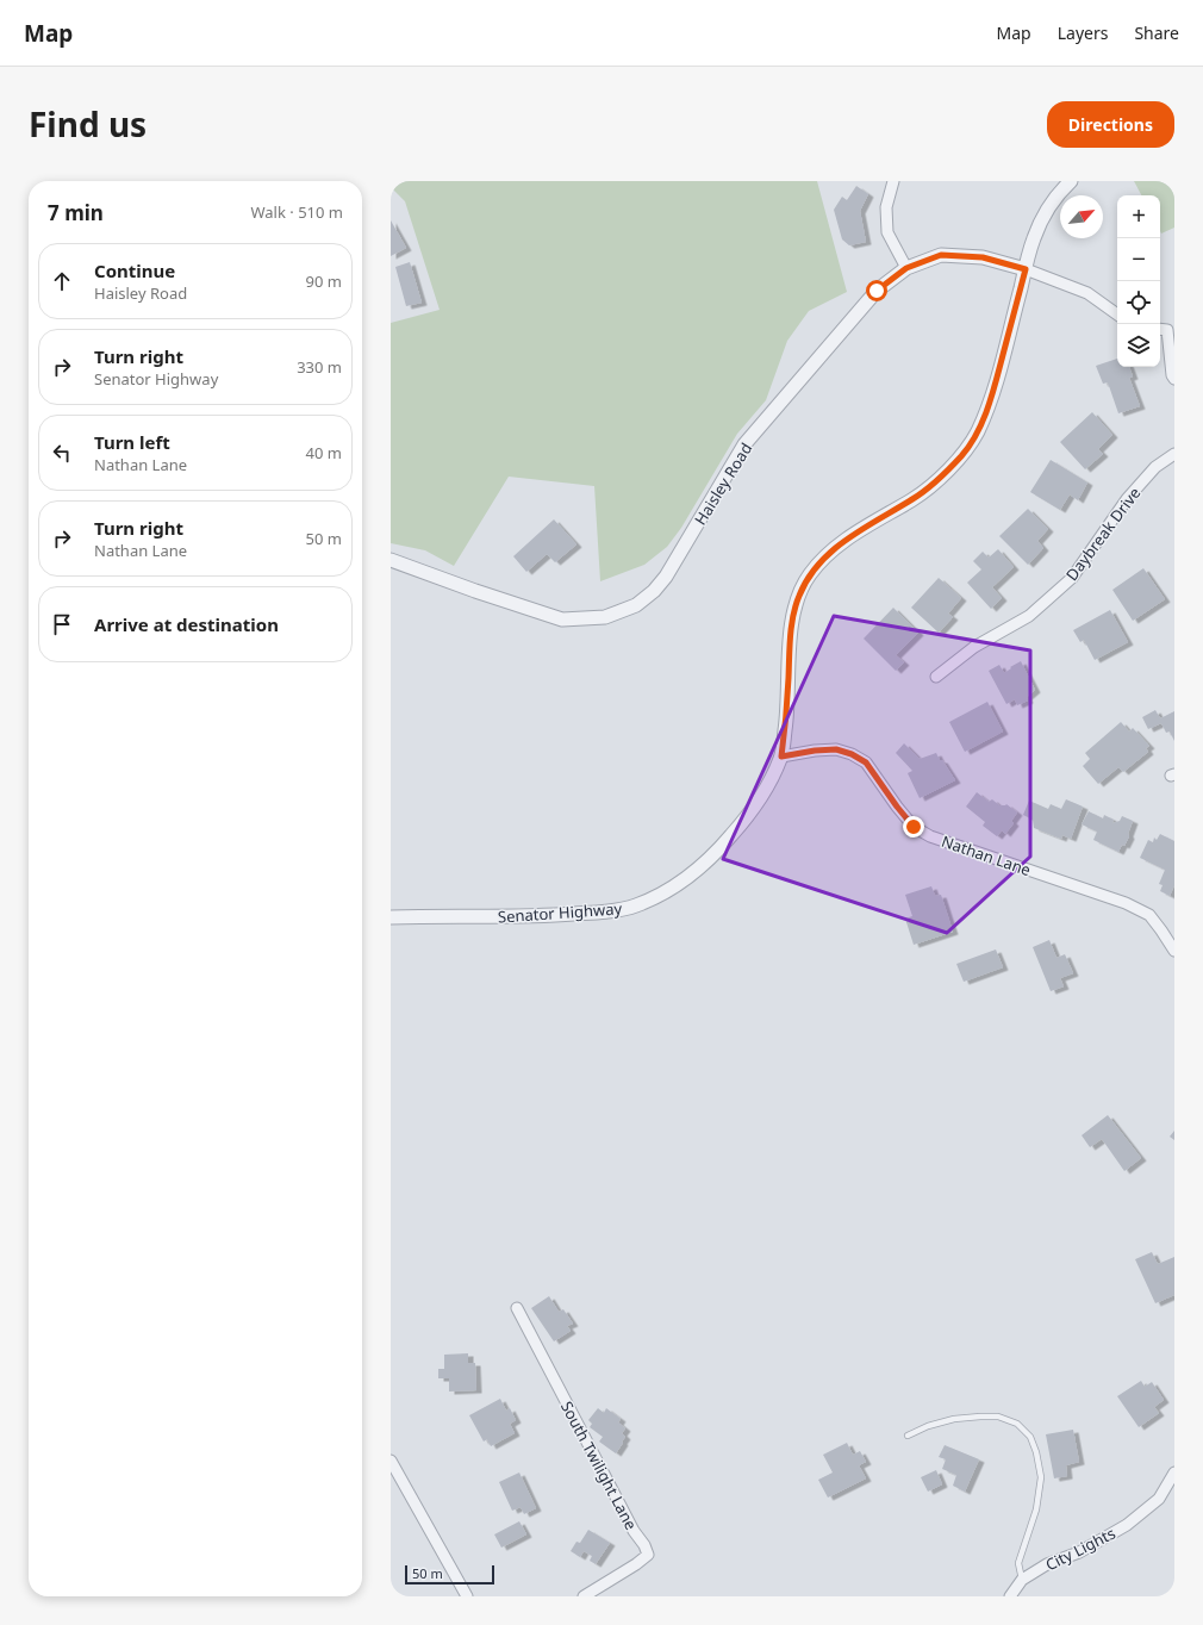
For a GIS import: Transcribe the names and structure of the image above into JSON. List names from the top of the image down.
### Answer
{
  "streets": {
    "street": [
      "Haisley Road",
      "Daybreak Drive",
      "Nathan Lane",
      "Senator Highway",
      "South Twilight Lane",
      "City Lights"
    ]
  },
  "crossings": [
    ["Haisley Road", "Senator Highway"],
    ["Nathan Lane", "Senator Highway"]
  ],
  "scale_bar": "50 m",
  "north": "top right",
  "page": {
    "header": "Map",
    "nav": ["Map", "Layers", "Share"],
    "title": "Find us",
    "buttons": "Directions",
    "heading": ["7 min", "Walk · 510 m"],
    "map_buttons": ["+", "−"],
    "list": [
      ["Continue", "Haisley Road", "90 m"],
      ["Turn right", "Senator Highway", "330 m"],
      ["Turn left", "Nathan Lane", "40 m"],
      ["Turn right", "Nathan Lane", "50 m"],
      "Arrive at destination"
    ],
    "scale": "50 m"
  }
}
